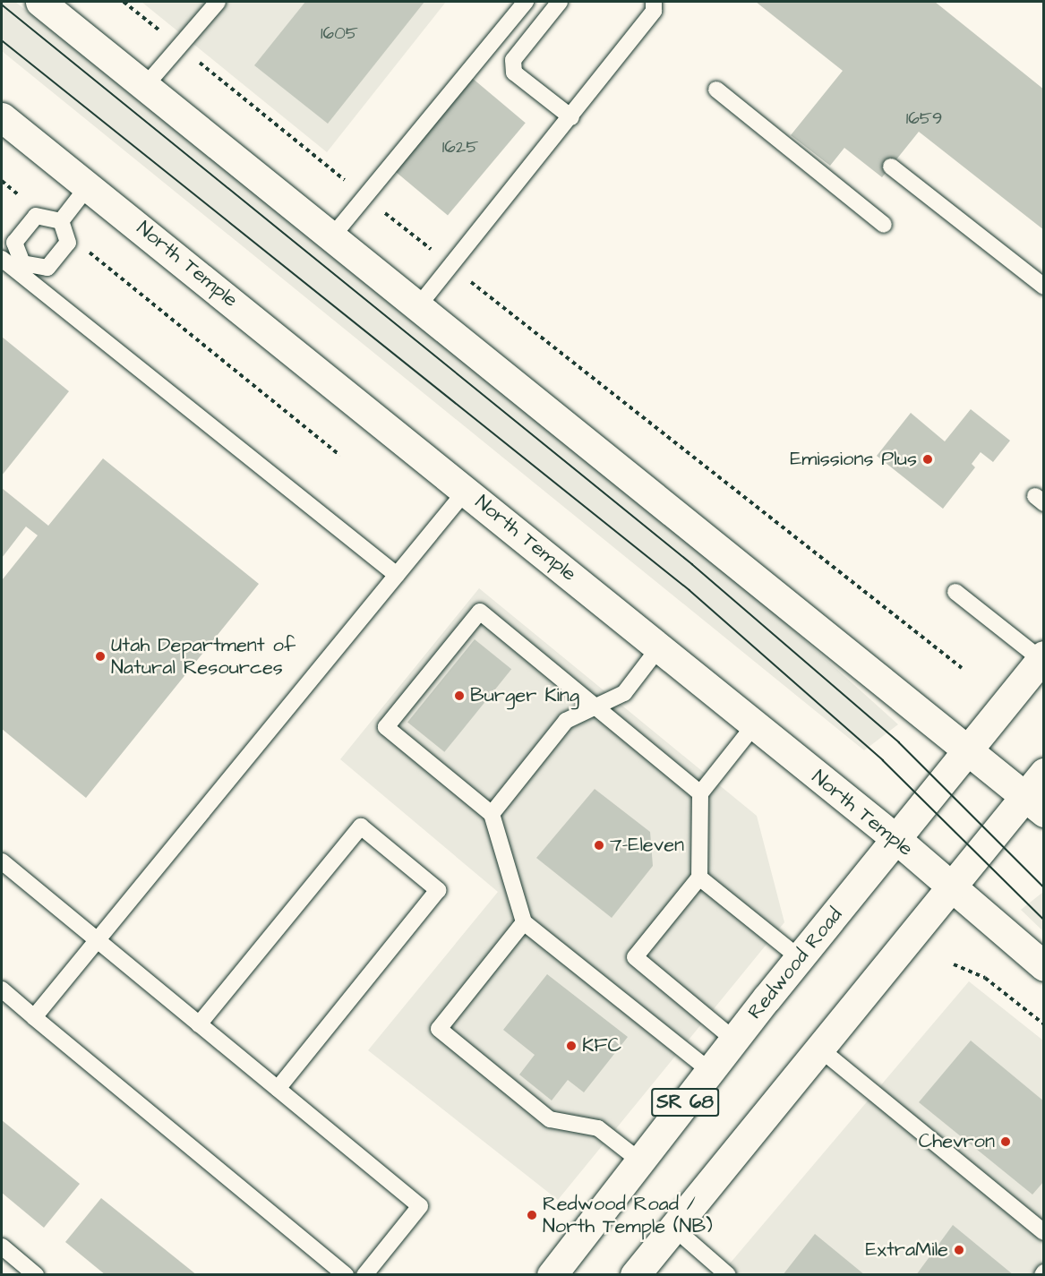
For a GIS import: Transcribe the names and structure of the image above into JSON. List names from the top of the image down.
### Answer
{
  "streets": {
    "main road": ["North Temple", "Redwood Road", "SR 68"]
  },
  "crossings": [
    ["North Temple", "Redwood Road"]
  ],
  "places": [
    "Emissions Plus",
    "Utah Department of Natural Resources",
    "Burger King",
    "7-Eleven",
    "KFC",
    "Chevron",
    "Redwood Road / North Temple (NB)",
    "ExtraMile"
  ],
  "house_numbers": ["1605", "1659", "1625"]
}
